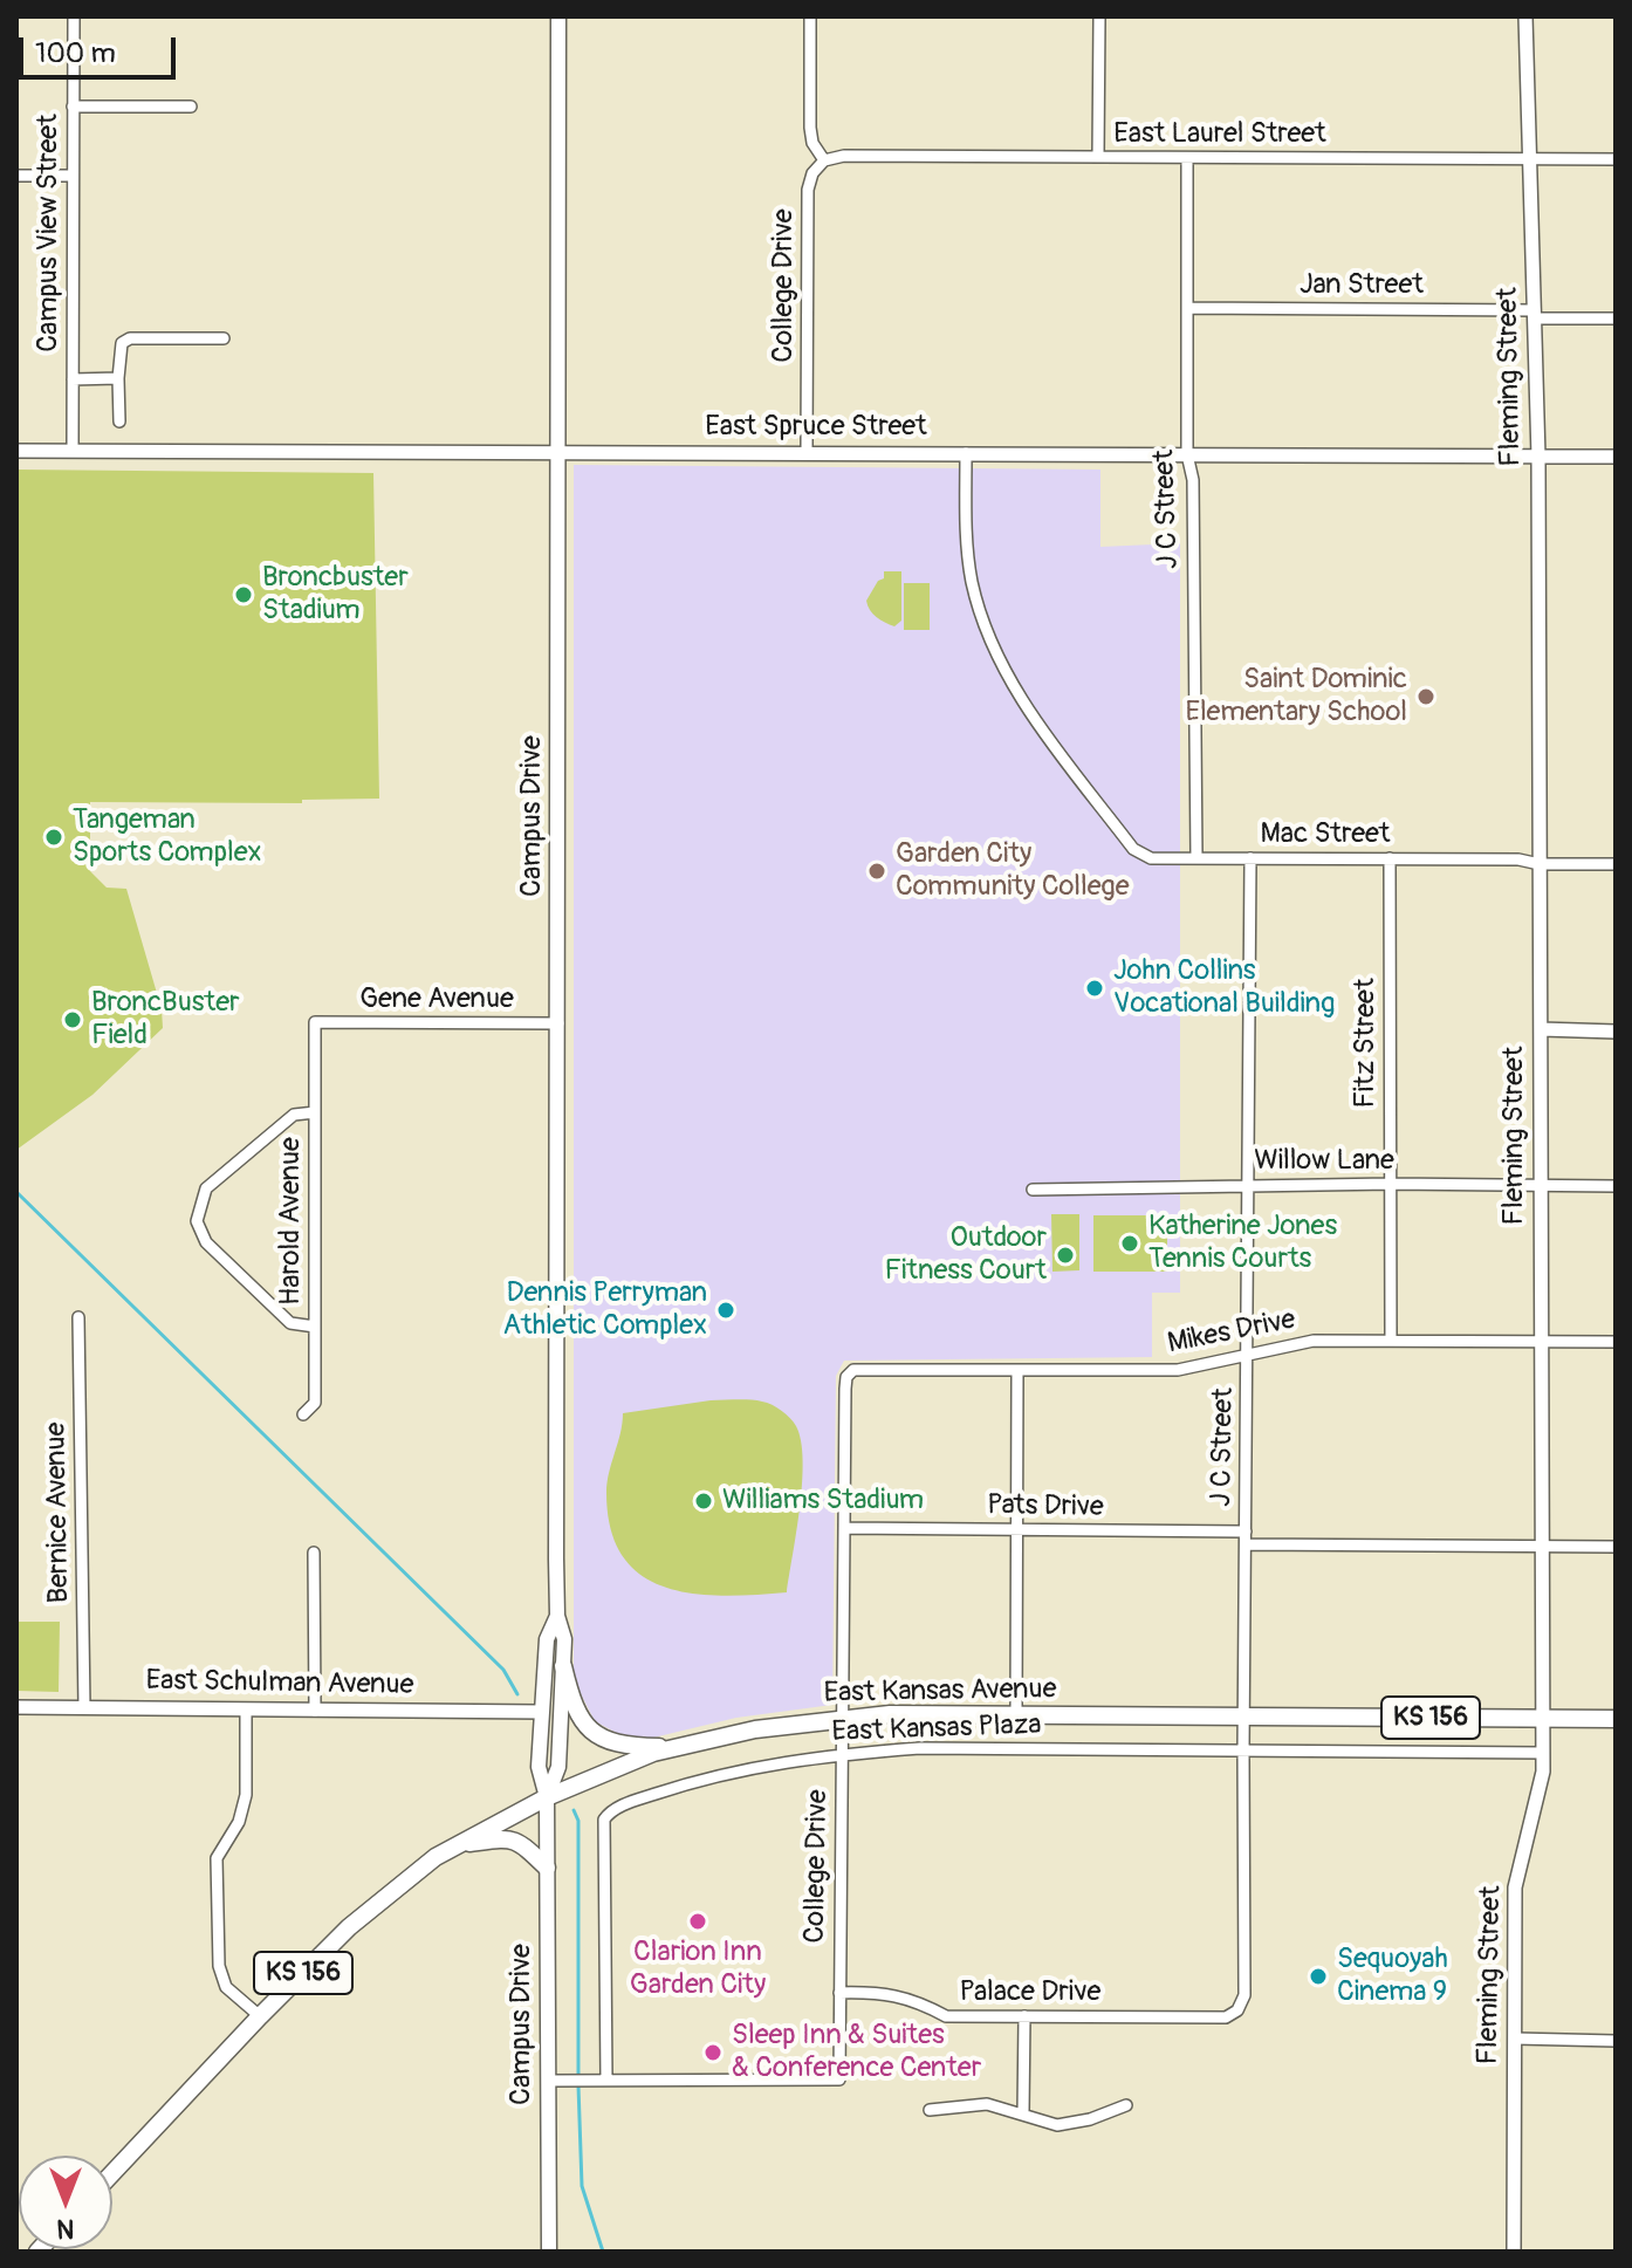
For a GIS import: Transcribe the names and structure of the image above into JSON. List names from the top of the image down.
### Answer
{
  "streets": {
    "main road": ["Campus Drive", "East Kansas Avenue", "KS 156"],
    "street": [
      "East Laurel Street",
      "Campus View Street",
      "College Drive",
      "Jan Street",
      "Fleming Street",
      "East Spruce Street",
      "J C Street",
      "Mac Street",
      "Gene Avenue",
      "Fitz Street",
      "Willow Lane",
      "Harold Avenue",
      "Mikes Drive",
      "Pats Drive",
      "Bernice Avenue",
      "East Schulman Avenue",
      "East Kansas Plaza",
      "Palace Drive"
    ]
  },
  "crossings": [
    ["East Laurel Street", "College Drive"],
    ["East Laurel Street", "Fleming Street"],
    ["East Laurel Street", "J C Street"],
    ["Campus View Street", "East Spruce Street"],
    ["College Drive", "East Spruce Street"],
    ["College Drive", "Campus Drive"],
    ["College Drive", "Mikes Drive"],
    ["College Drive", "Pats Drive"],
    ["College Drive", "East Kansas Avenue"],
    ["College Drive", "East Kansas Plaza"],
    ["College Drive", "Palace Drive"],
    ["Jan Street", "Fleming Street"],
    ["Jan Street", "J C Street"],
    ["Fleming Street", "East Spruce Street"],
    ["Fleming Street", "Mac Street"],
    ["Fleming Street", "Willow Lane"],
    ["Fleming Street", "Mikes Drive"],
    ["Fleming Street", "Pats Drive"],
    ["Fleming Street", "East Kansas Avenue"],
    ["Fleming Street", "East Kansas Plaza"],
    ["East Spruce Street", "J C Street"],
    ["East Spruce Street", "Campus Drive"],
    ["East Spruce Street", "Mac Street"],
    ["J C Street", "Mac Street"],
    ["J C Street", "Willow Lane"],
    ["J C Street", "Mikes Drive"],
    ["J C Street", "Pats Drive"],
    ["J C Street", "East Kansas Avenue"],
    ["J C Street", "East Kansas Plaza"],
    ["J C Street", "Palace Drive"],
    ["Campus Drive", "Gene Avenue"],
    ["Campus Drive", "East Schulman Avenue"],
    ["Campus Drive", "East Kansas Avenue"],
    ["Mac Street", "Fitz Street"],
    ["Gene Avenue", "Harold Avenue"],
    ["Fitz Street", "Willow Lane"],
    ["Fitz Street", "Mikes Drive"],
    ["Bernice Avenue", "East Schulman Avenue"]
  ],
  "places": [
    "Broncbuster Stadium",
    "Saint Dominic Elementary School",
    "Tangeman Sports Complex",
    "Garden City Community College",
    "John Collins Vocational Building",
    "BroncBuster Field",
    "Katherine Jones Tennis Courts",
    "Outdoor Fitness Court",
    "Dennis Perryman Athletic Complex",
    "Williams Stadium",
    "Clarion Inn Garden City",
    "Sequoyah Cinema 9",
    "Sleep Inn & Suites & Conference Center"
  ],
  "scale_bar": "100 m",
  "north": "bottom"
}
